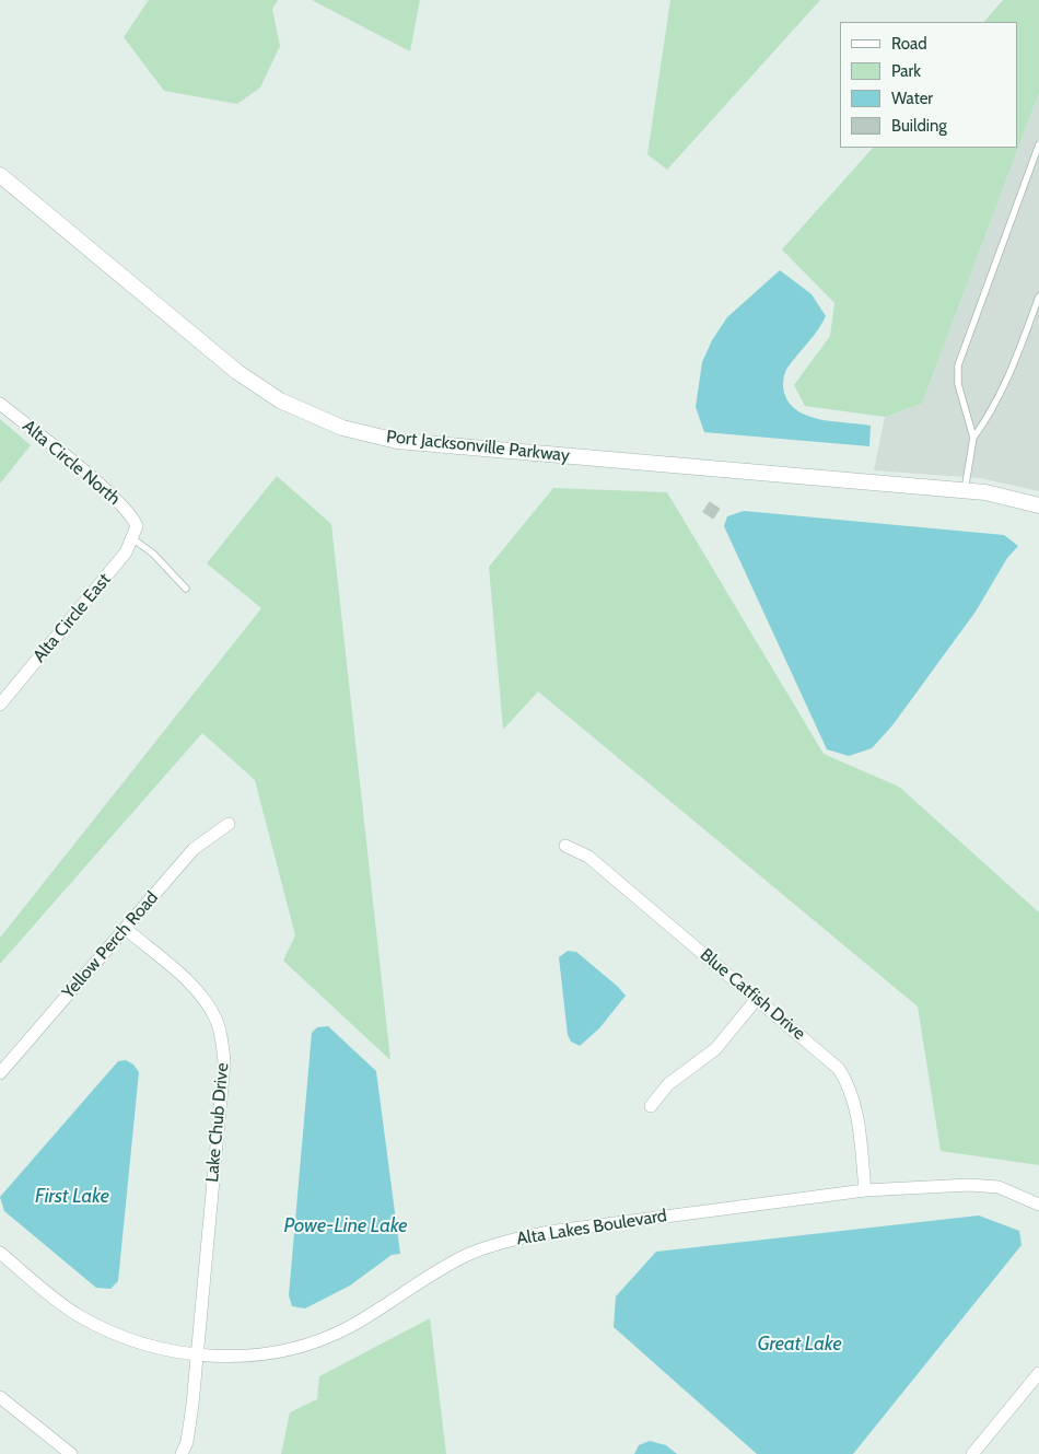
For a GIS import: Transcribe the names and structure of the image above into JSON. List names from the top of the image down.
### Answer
{
  "streets": {
    "street": [
      "Port Jacksonville Parkway",
      "Alta Circle North",
      "Alta Circle East",
      "Yellow Perch Road",
      "Blue Catfish Drive",
      "Lake Chub Drive",
      "Alta Lakes Boulevard"
    ]
  },
  "crossings": [
    ["Alta Circle North", "Alta Circle East"],
    ["Yellow Perch Road", "Lake Chub Drive"],
    ["Blue Catfish Drive", "Alta Lakes Boulevard"],
    ["Lake Chub Drive", "Alta Lakes Boulevard"]
  ],
  "water": ["First Lake", "Powe-Line Lake", "Great Lake"],
  "legend": [
    "Road",
    "Park",
    "Water",
    "Building"
  ]
}
